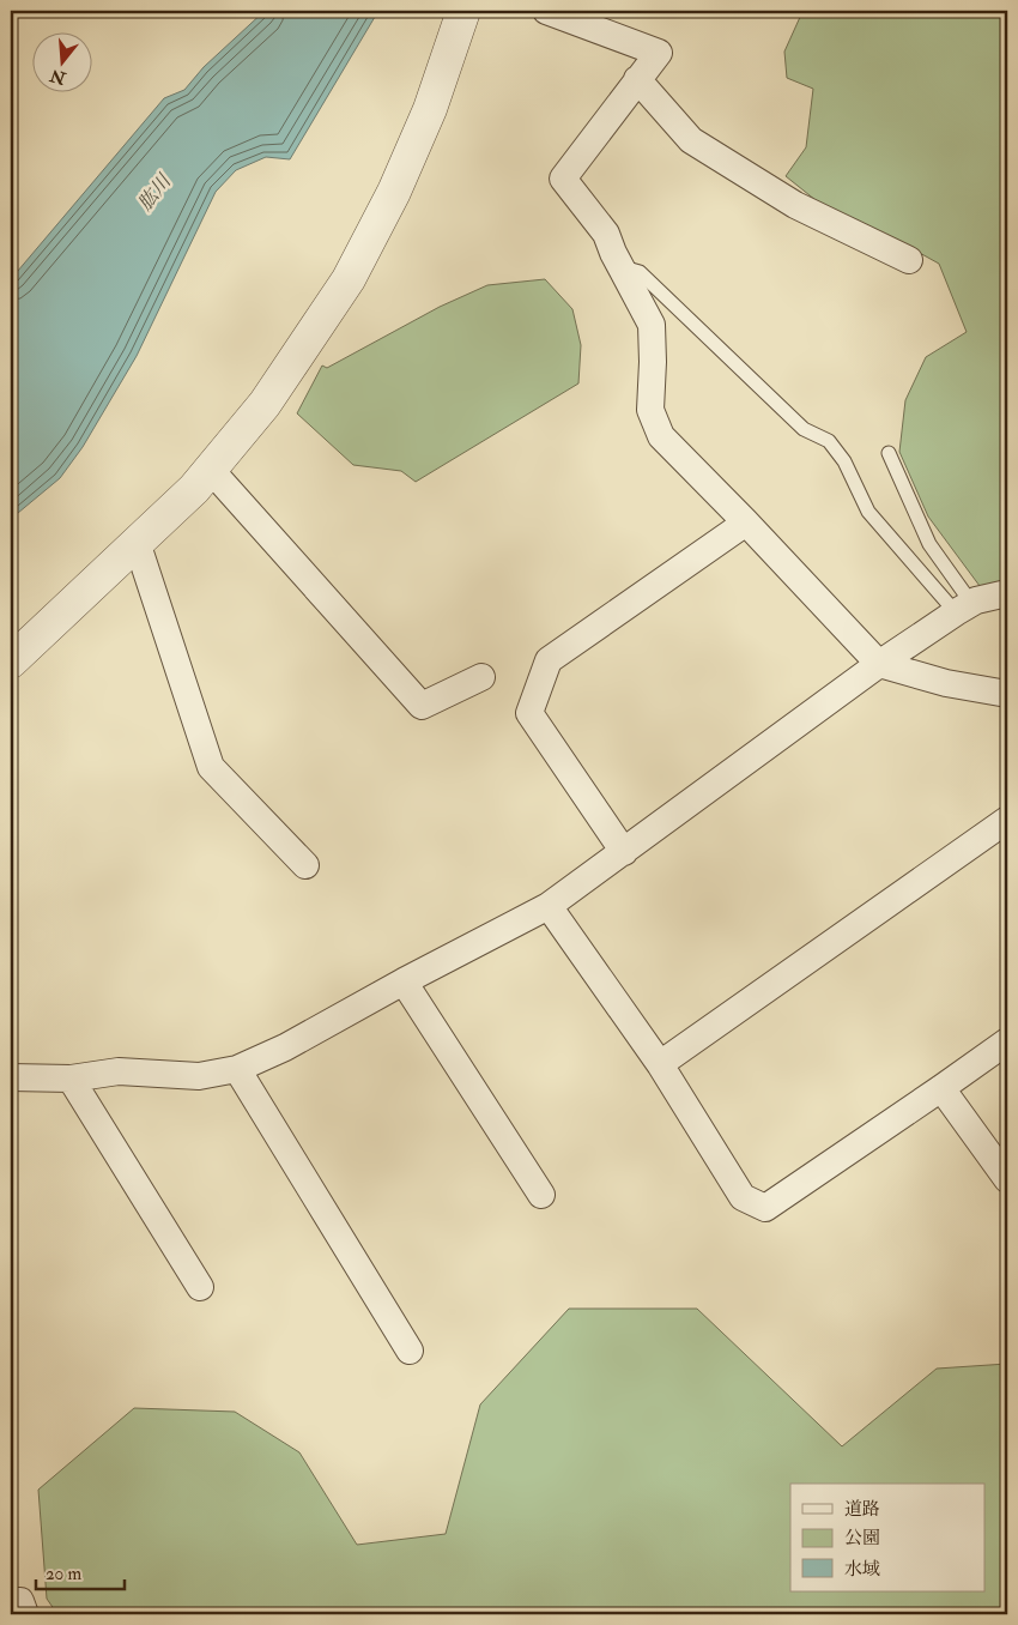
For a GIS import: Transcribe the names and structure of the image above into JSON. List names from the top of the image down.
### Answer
{
  "water": ["肱川"],
  "legend": ["道路", "公園", "水域"],
  "scale_bar": "20 m",
  "north": "bottom"
}
